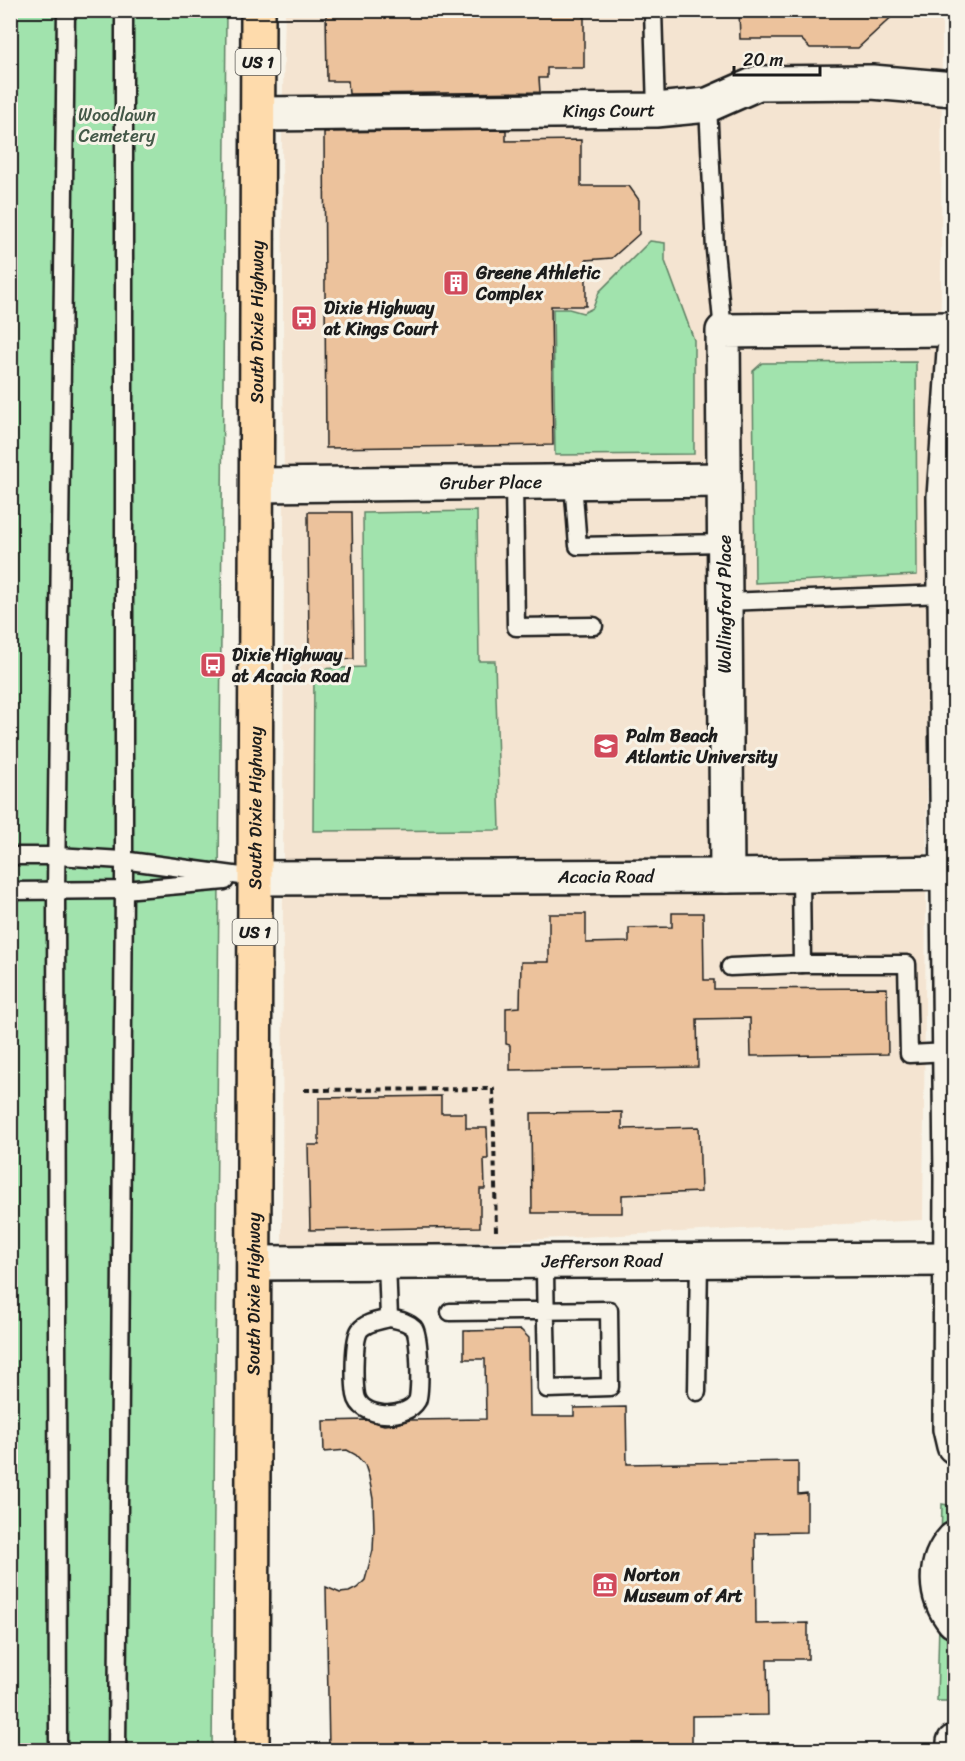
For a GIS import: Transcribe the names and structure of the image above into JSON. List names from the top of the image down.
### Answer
{
  "streets": {
    "main road": ["US 1", "South Dixie Highway"],
    "street": [
      "Kings Court",
      "Gruber Place",
      "Wallingford Place",
      "Acacia Road",
      "Jefferson Road"
    ]
  },
  "crossings": [
    ["Kings Court", "South Dixie Highway"],
    ["South Dixie Highway", "Gruber Place"],
    ["South Dixie Highway", "Acacia Road"],
    ["South Dixie Highway", "Jefferson Road"],
    ["Gruber Place", "Wallingford Place"],
    ["Wallingford Place", "Acacia Road"]
  ],
  "parks": ["Woodlawn Cemetery"],
  "places": {
    "building": ["Greene Athletic Complex"],
    "bus stop": ["Dixie Highway at Kings Court", "Dixie Highway at Acacia Road"],
    "school or university": ["Palm Beach Atlantic University"],
    "museum": ["Norton Museum of Art"]
  },
  "scale_bar": "20 m"
}
